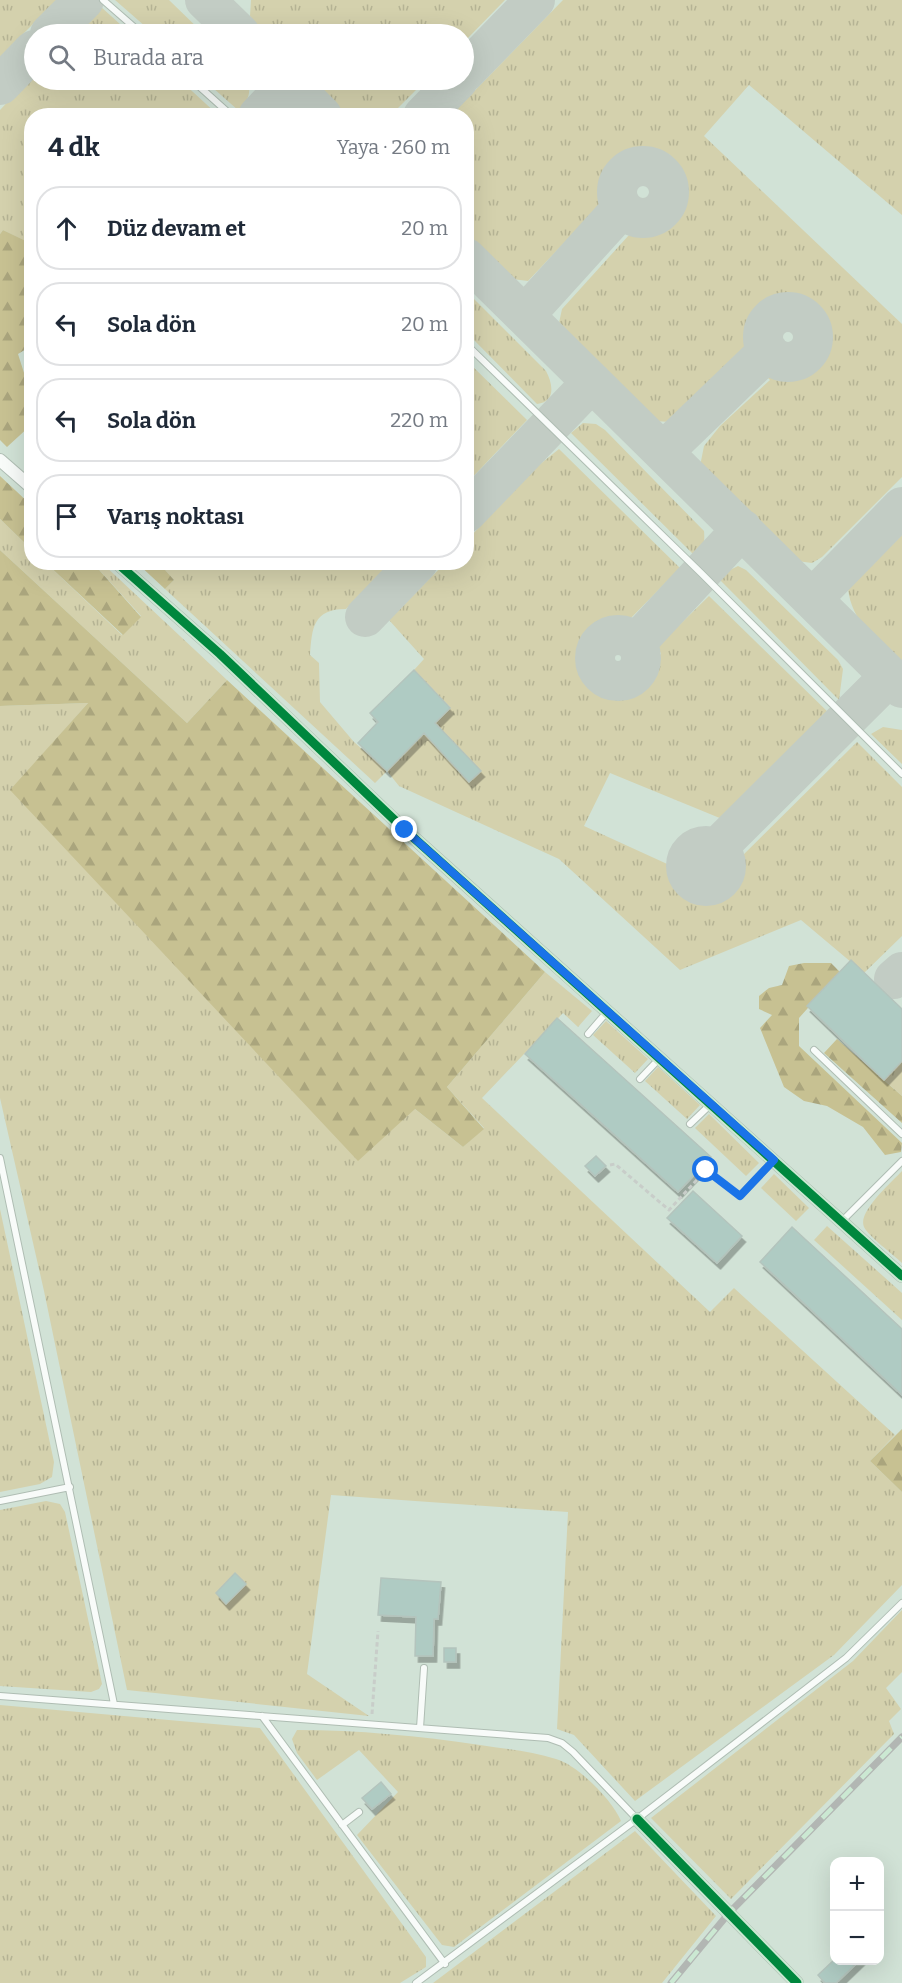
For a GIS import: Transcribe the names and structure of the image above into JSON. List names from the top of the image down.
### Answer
{
  "page": {
    "search": "Burada ara",
    "heading": ["4 dk", "Yaya · 260 m"],
    "list": [
      ["Düz devam et", "20 m"],
      ["Sola dön", "20 m"],
      ["Sola dön", "220 m"],
      "Varış noktası"
    ],
    "map_buttons": ["+", "−"]
  }
}
